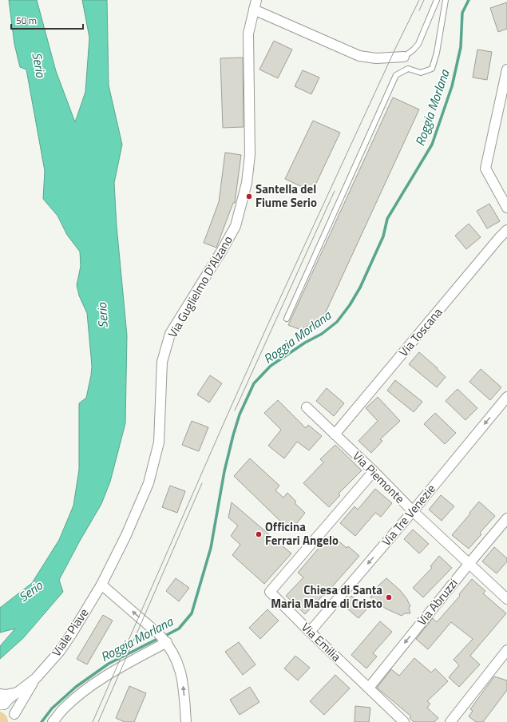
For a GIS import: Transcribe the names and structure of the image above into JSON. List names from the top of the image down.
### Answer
{
  "streets": {
    "street": [
      "Via Guglielmo D'Alzano",
      "Via Toscana",
      "Via Piemonte",
      "Via Tre Venezie",
      "Via Abruzzi",
      "Viale Piave",
      "Via Emilia"
    ]
  },
  "crossings": [
    ["Via Guglielmo D'Alzano", "Viale Piave"],
    ["Via Toscana", "Via Piemonte"],
    ["Via Piemonte", "Via Tre Venezie"],
    ["Via Piemonte", "Via Abruzzi"],
    ["Via Piemonte", "Via Emilia"],
    ["Via Tre Venezie", "Via Emilia"],
    ["Via Abruzzi", "Via Emilia"]
  ],
  "one_way": ["Via Tre Venezie"],
  "water": ["Serio", "Roggia Morlana"],
  "places": ["Santella del Fiume Serio", "Officina Ferrari Angelo", "Chiesa di Santa Maria Madre di Cristo"],
  "scale_bar": "50 m"
}
